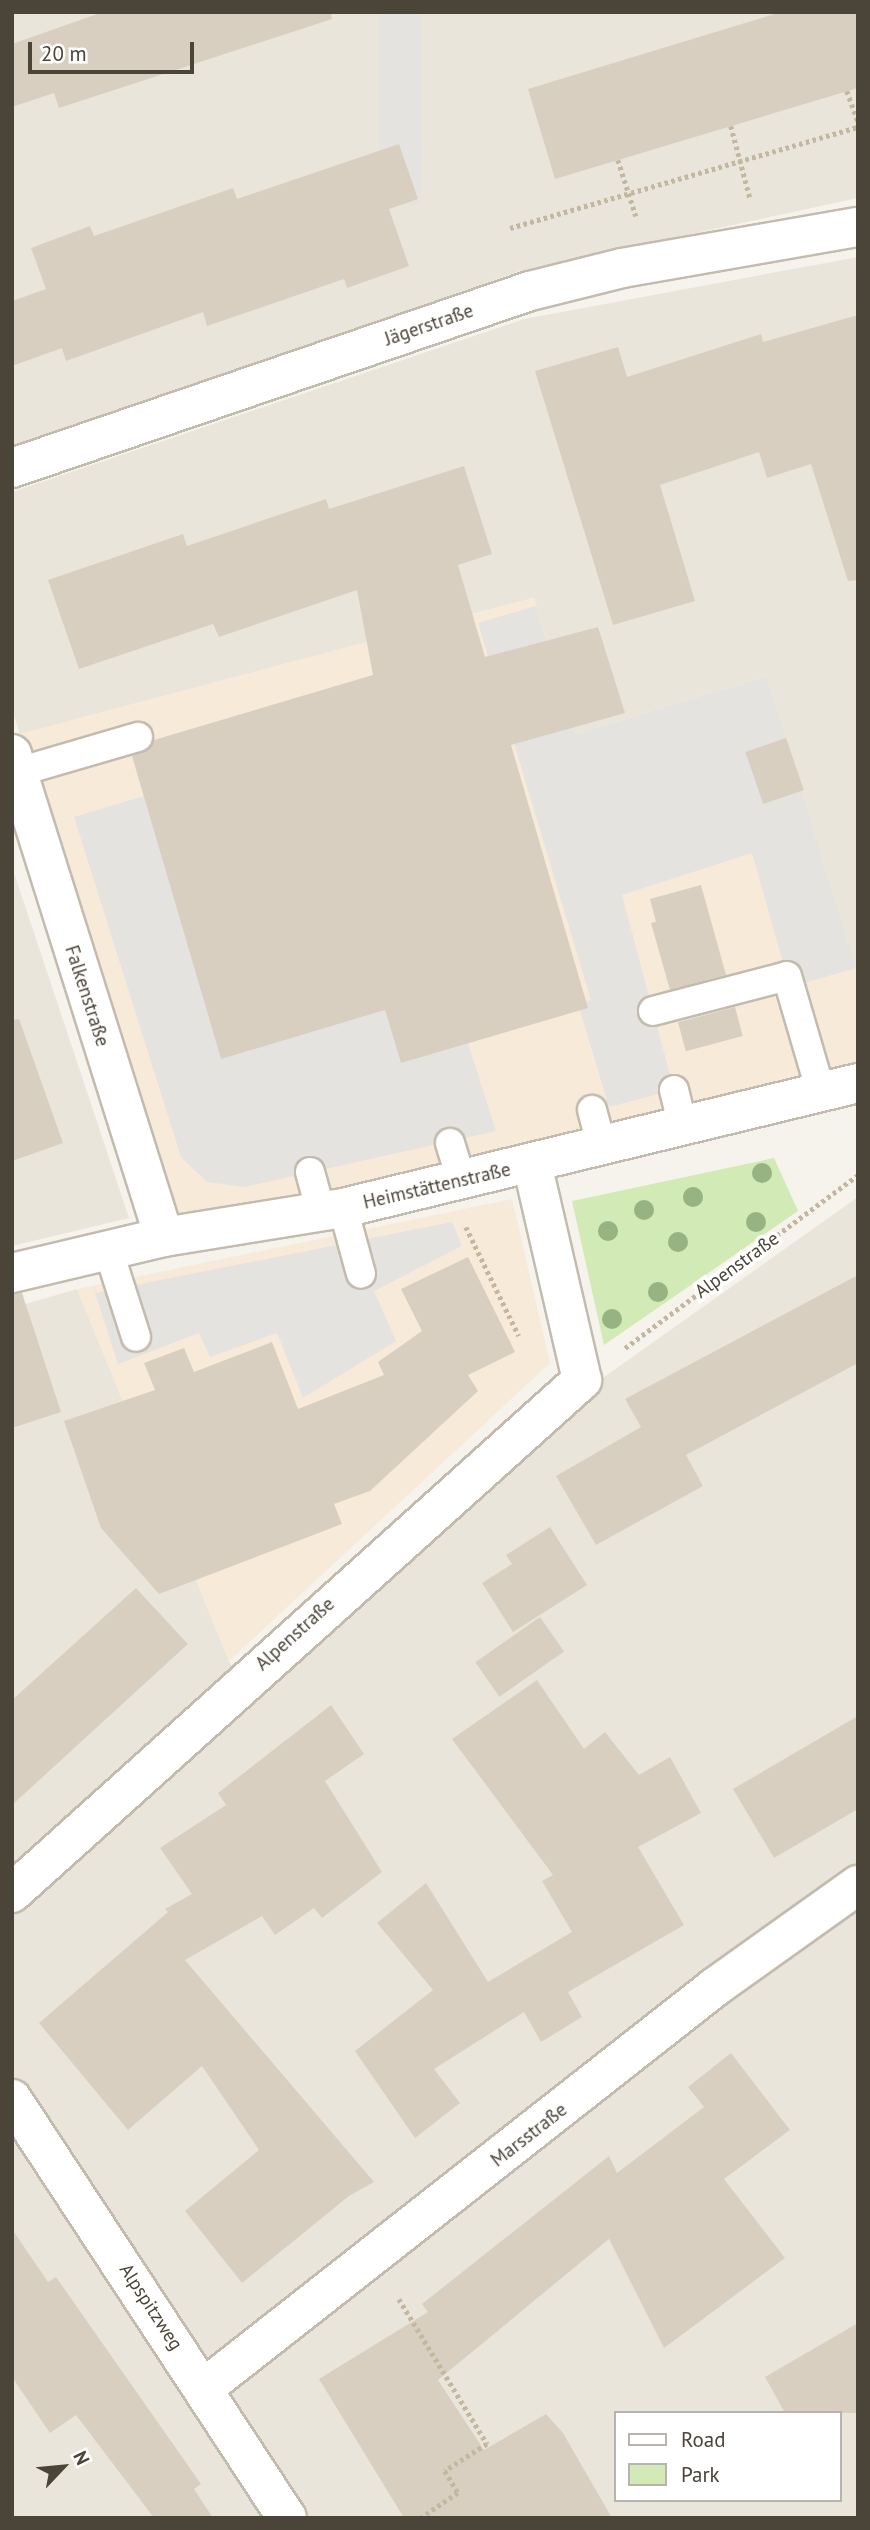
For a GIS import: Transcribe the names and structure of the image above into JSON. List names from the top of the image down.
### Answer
{
  "streets": {
    "street": [
      "Jägerstraße",
      "Falkenstraße",
      "Heimstättenstraße",
      "Alpenstraße",
      "Marsstraße",
      "Alpspitzweg"
    ]
  },
  "crossings": [
    ["Falkenstraße", "Heimstättenstraße"],
    ["Marsstraße", "Alpspitzweg"]
  ],
  "legend": ["Road", "Park"],
  "scale_bar": "20 m",
  "north": "top right"
}
